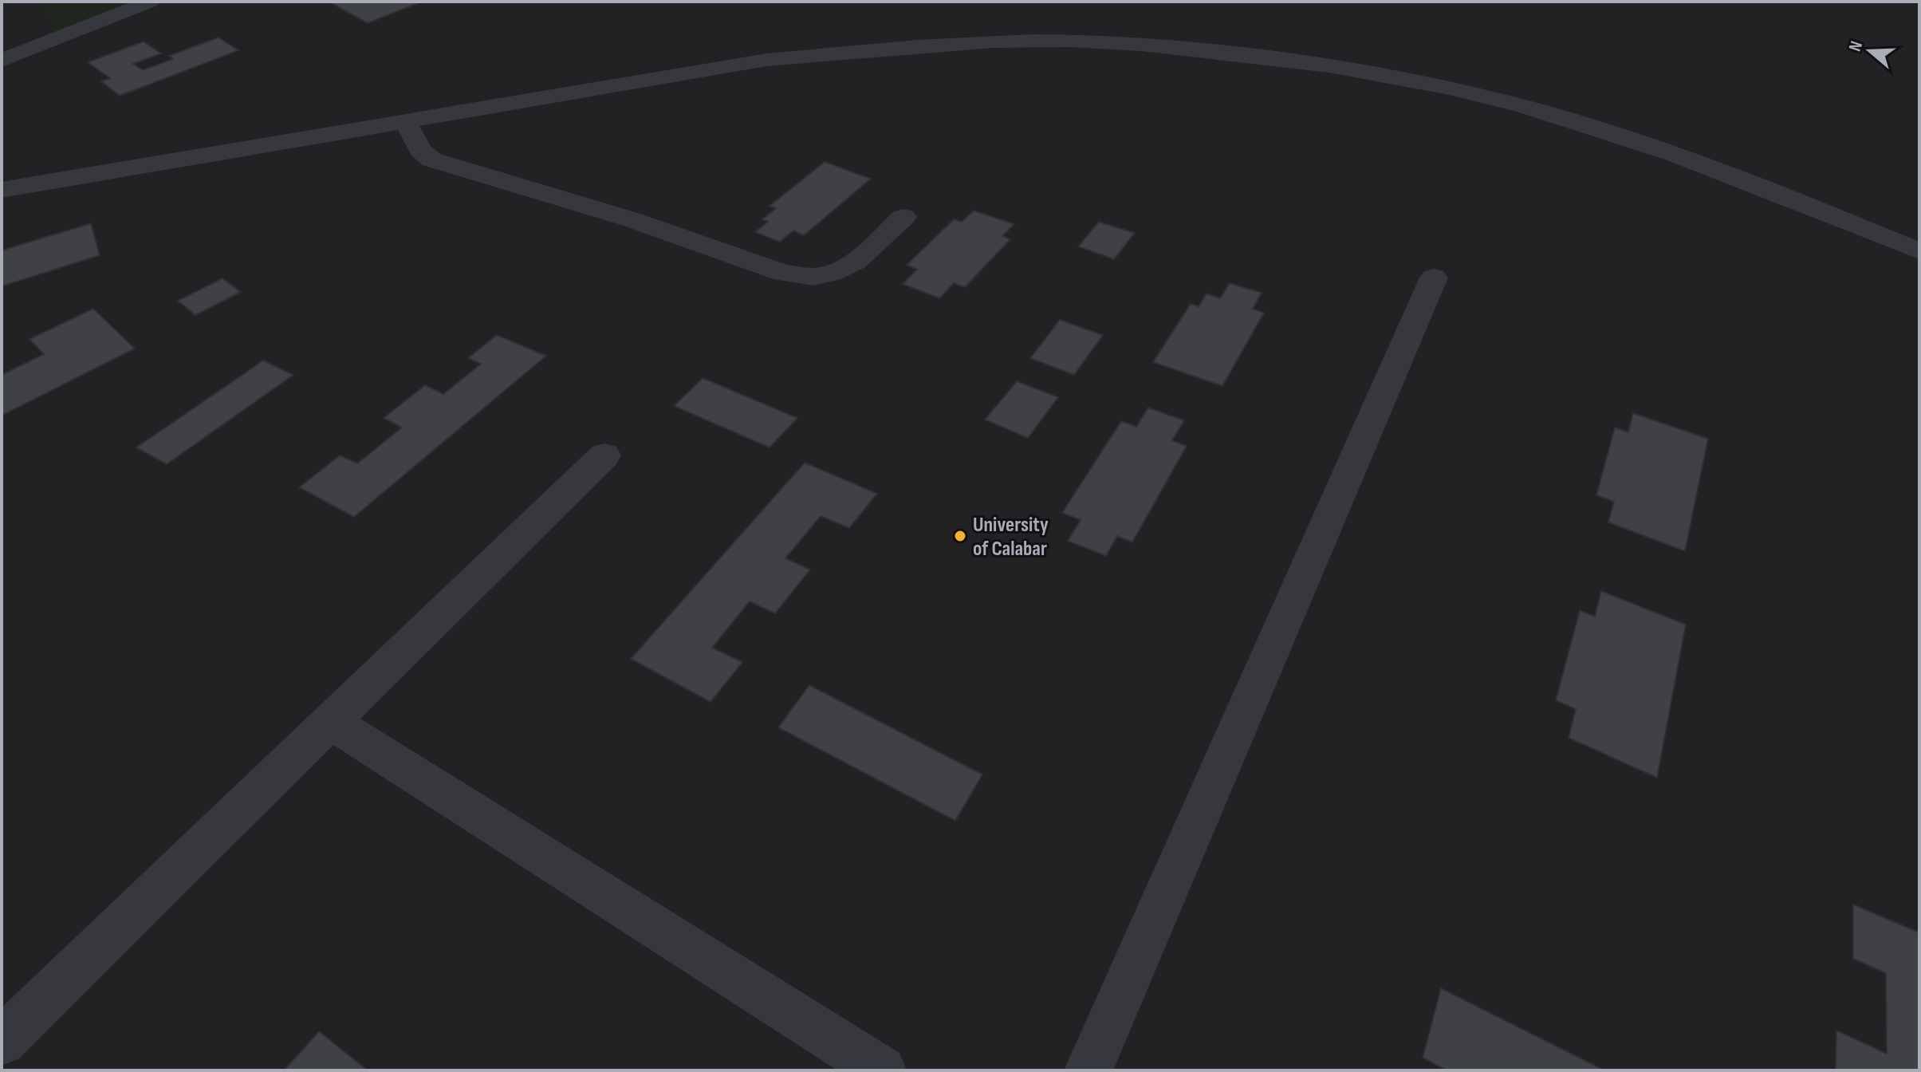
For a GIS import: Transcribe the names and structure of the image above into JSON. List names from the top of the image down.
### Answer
{
  "places": ["University of Calabar"],
  "north": "left"
}
